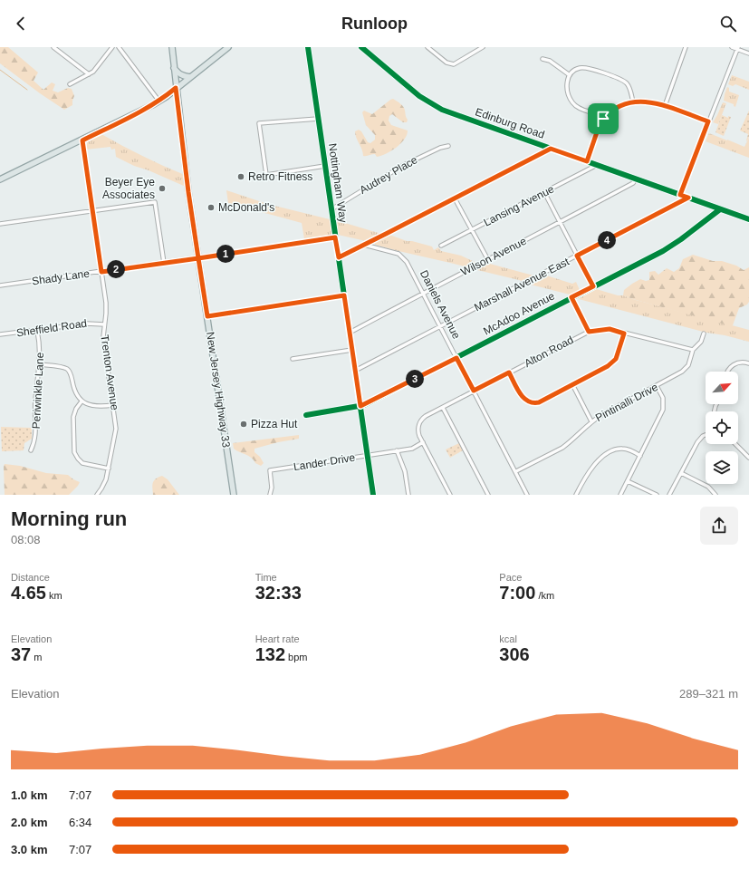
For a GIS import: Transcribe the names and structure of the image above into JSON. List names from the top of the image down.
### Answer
{
  "streets": {
    "main road": ["Edinburg Road", "New Jersey Highway 33"],
    "street": [
      "Audrey Place",
      "Nottingham Way",
      "Lansing Avenue",
      "Wilson Avenue",
      "Shady Lane",
      "Marshall Avenue East",
      "Daniels Avenue",
      "McAdoo Avenue",
      "Sheffield Road",
      "Alton Road",
      "Trenton Avenue",
      "Periwinkle Lane",
      "Pintinalli Drive",
      "Lander Drive"
    ]
  },
  "crossings": [
    ["Edinburg Road", "Lansing Avenue"],
    ["Edinburg Road", "Wilson Avenue"],
    ["Edinburg Road", "Marshall Avenue East"],
    ["Edinburg Road", "McAdoo Avenue"],
    ["Audrey Place", "Nottingham Way"],
    ["Nottingham Way", "Wilson Avenue"],
    ["Nottingham Way", "Shady Lane"],
    ["Nottingham Way", "Marshall Avenue East"],
    ["Nottingham Way", "McAdoo Avenue"],
    ["Nottingham Way", "Lander Drive"],
    ["Wilson Avenue", "Daniels Avenue"],
    ["Shady Lane", "Trenton Avenue"],
    ["Shady Lane", "New Jersey Highway 33"],
    ["Marshall Avenue East", "Daniels Avenue"],
    ["Daniels Avenue", "McAdoo Avenue"],
    ["Daniels Avenue", "Alton Road"],
    ["Daniels Avenue", "Pintinalli Drive"],
    ["Sheffield Road", "Trenton Avenue"],
    ["Sheffield Road", "Periwinkle Lane"],
    ["Alton Road", "Pintinalli Drive"],
    ["Alton Road", "Lander Drive"]
  ],
  "places": [
    "Retro Fitness",
    "Beyer Eye Associates",
    "McDonald's",
    "Pizza Hut"
  ],
  "north": "top right",
  "page": {
    "header": "Runloop",
    "pins": [
      "4",
      "1",
      "2",
      "3"
    ],
    "heading": ["Morning run", "08:08"],
    "stats": [
      ["Distance", "4.65 km"],
      ["Time", "32:33"],
      ["Pace", "7:00 /km"],
      ["Elevation", "37 m"],
      ["Heart rate", "132 bpm"],
      ["kcal", "306"]
    ],
    "chart": ["Elevation", "289–321 m"],
    "list": [
      {
        "name": "1.0 km",
        "note": "7:07"
      },
      {
        "name": "2.0 km",
        "note": "6:34"
      },
      {
        "name": "3.0 km",
        "note": "7:07"
      }
    ]
  }
}
